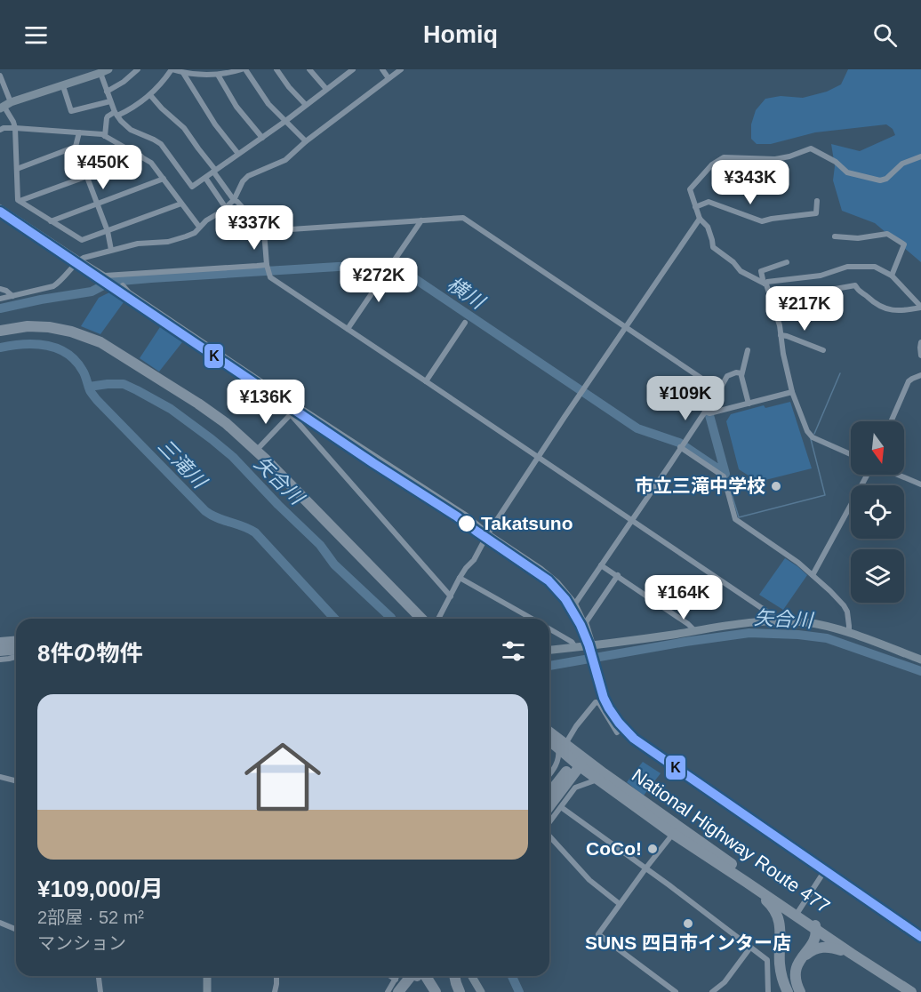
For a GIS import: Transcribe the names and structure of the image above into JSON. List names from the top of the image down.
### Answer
{
  "streets": {
    "highway": ["National Highway Route 477"]
  },
  "water": ["横川", "三滝川", "矢合川"],
  "places": [
    "市立三滝中学校",
    "Takatsuno",
    "CoCo!",
    "SUNS 四日市インター店"
  ],
  "lines": ["transit line K"],
  "north": "bottom",
  "page": {
    "header": "Homiq",
    "price": [
      "¥450K",
      "¥343K",
      "¥337K",
      "¥272K",
      "¥217K",
      "¥109K",
      "¥136K",
      "¥164K"
    ],
    "heading": "8件の物件",
    "list": [
      {
        "name": "¥109,000/月",
        "note": "2部屋 · 52 m² · マンション"
      }
    ]
  }
}
